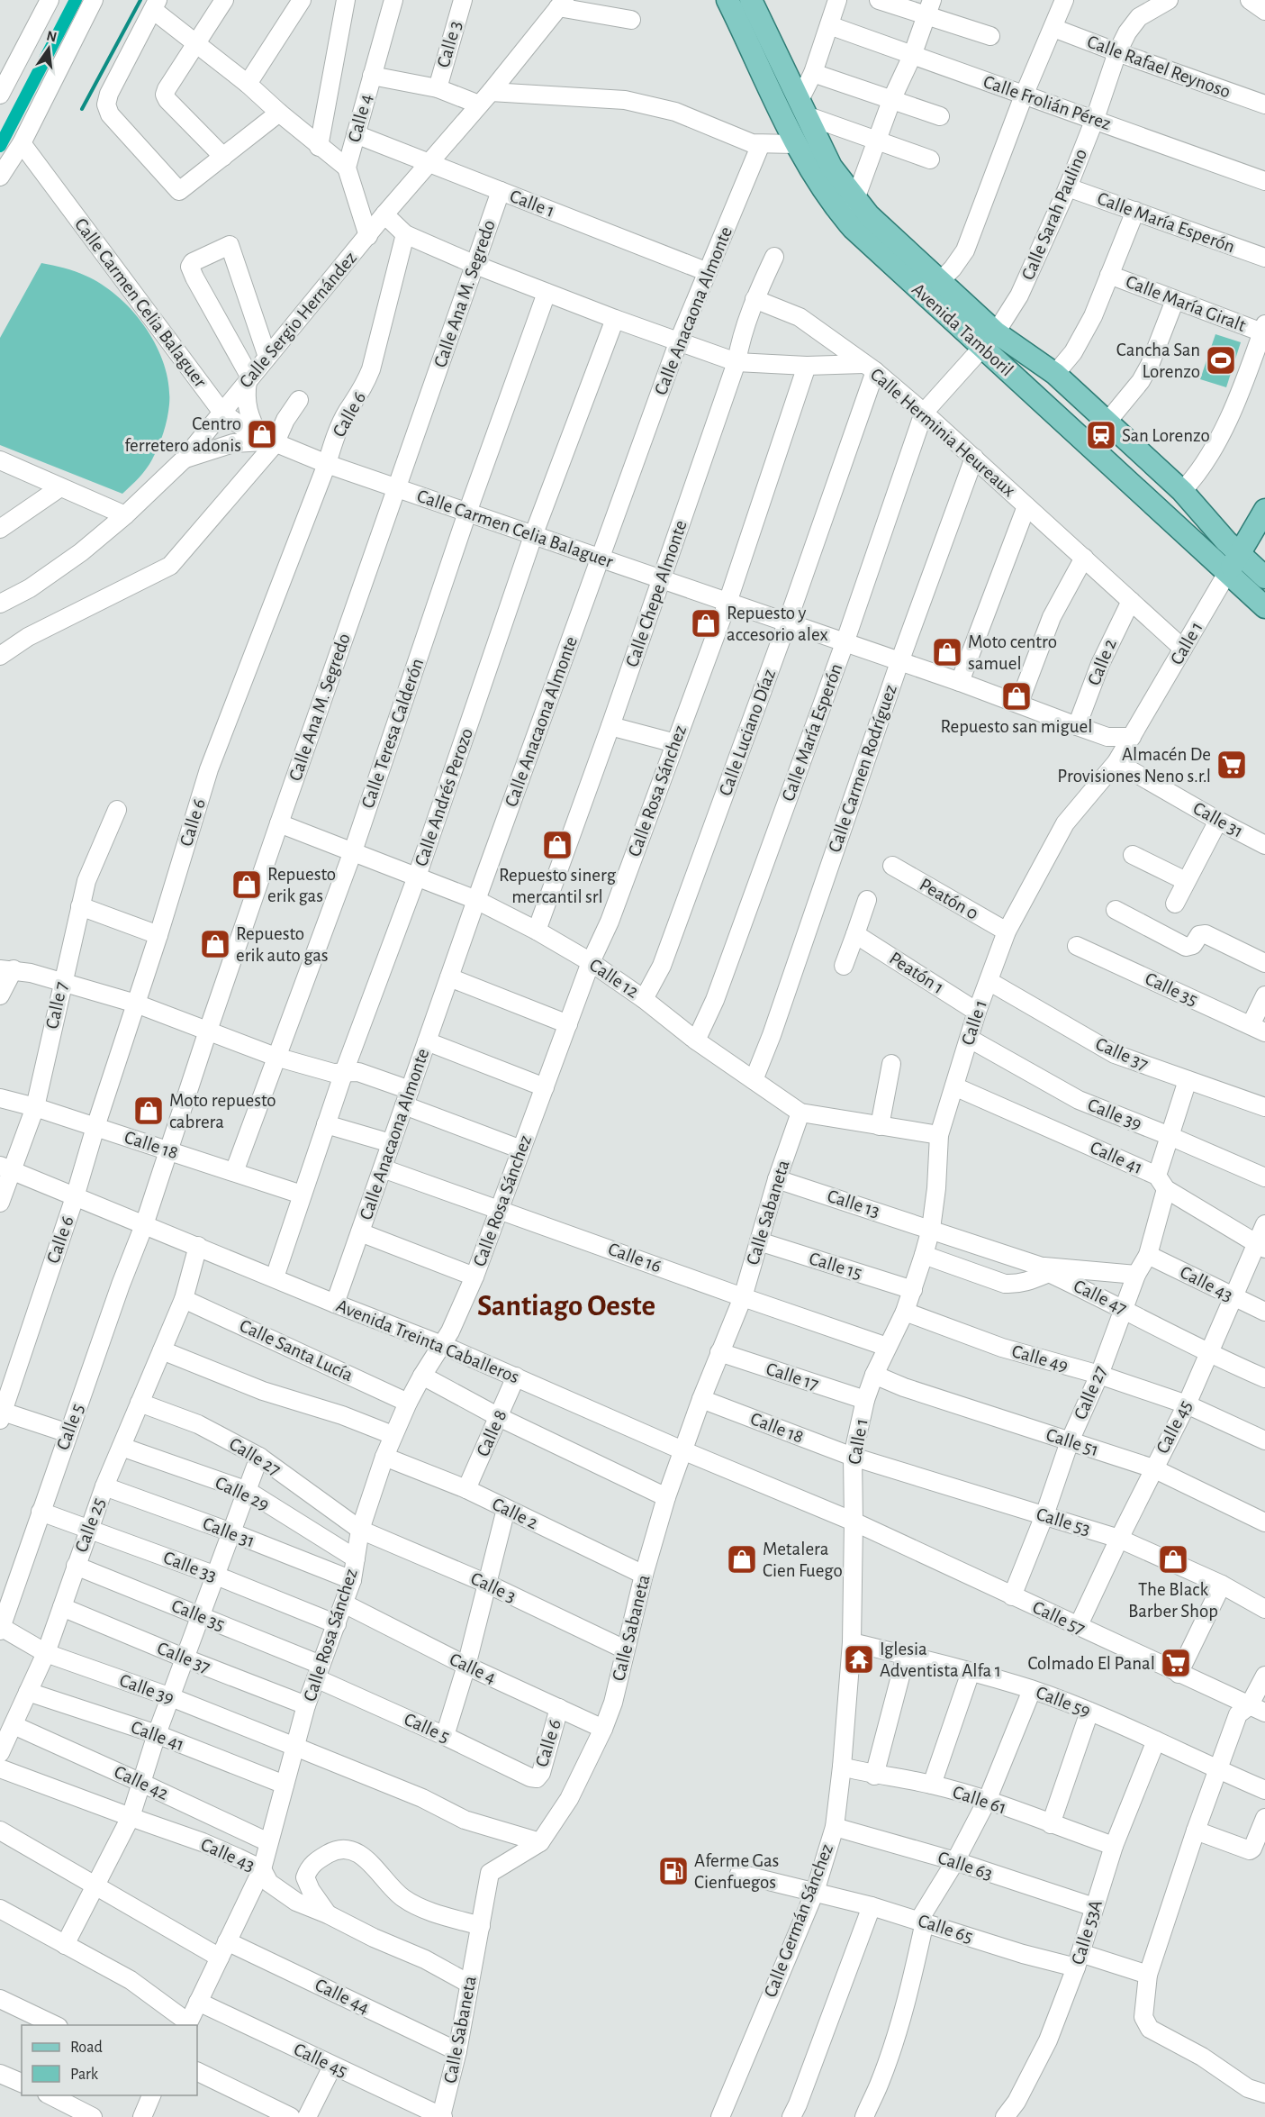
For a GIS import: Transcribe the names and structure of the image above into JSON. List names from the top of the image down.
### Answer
{
  "streets": {
    "main road": ["Avenida Tamboril"],
    "street": [
      "Calle 3",
      "Calle Rafael Reynoso",
      "Calle Frolián Pérez",
      "Calle 4",
      "Calle 1",
      "Calle Sarah Paulino",
      "Calle María Esperón",
      "Calle Ana M. Segredo",
      "Calle Carmen Celia Balaguer",
      "Calle María Giralt",
      "Calle Anacaona Almonte",
      "Calle Sergio Hernández",
      "Calle 6",
      "Calle Herminia Heureaux",
      "Calle Chepe Almonte",
      "Calle 2",
      "Calle Luciano Díaz",
      "Calle Teresa Calderón",
      "Calle Carmen Rodríguez",
      "Calle Rosa Sánchez",
      "Calle Andrés Perozo",
      "Calle 31",
      "Peatón 0",
      "Peatón 1",
      "Calle 12",
      "Calle 35",
      "Calle 7",
      "Calle 37",
      "Calle 39",
      "Calle 18",
      "Calle 41",
      "Calle 13",
      "Calle Sabaneta",
      "Calle 16",
      "Calle 15",
      "Calle 43",
      "Calle 47",
      "Avenida Treinta Caballeros",
      "Calle Santa Lucía",
      "Calle 49",
      "Calle 17",
      "Calle 27",
      "Calle 5",
      "Calle 45",
      "Calle 8",
      "Calle 51",
      "Calle 29",
      "Calle 53",
      "Calle 25",
      "Calle 33",
      "Calle 57",
      "Calle 59",
      "Calle 42",
      "Calle 61",
      "Calle 63",
      "Calle Germán Sánchez",
      "Calle 65",
      "Calle 53A",
      "Calle 44"
    ]
  },
  "crossings": [
    ["Calle 3", "Calle Rosa Sánchez"],
    ["Calle 3", "Calle Sabaneta"],
    ["Calle 3", "Calle 27"],
    ["Calle Rafael Reynoso", "Calle Sarah Paulino"],
    ["Calle Frolián Pérez", "Calle Sarah Paulino"],
    ["Calle 4", "Calle 1"],
    ["Calle 4", "Calle Sergio Hernández"],
    ["Calle 4", "Calle 6"],
    ["Calle 4", "Calle Rosa Sánchez"],
    ["Calle 4", "Calle Sabaneta"],
    ["Calle 1", "Calle Ana M. Segredo"],
    ["Calle 1", "Calle Carmen Celia Balaguer"],
    ["Calle 1", "Calle Anacaona Almonte"],
    ["Calle 1", "Calle Sergio Hernández"],
    ["Calle 1", "Avenida Tamboril"],
    ["Calle 1", "Calle Herminia Heureaux"],
    ["Calle 1", "Calle 31"],
    ["Calle 1", "Peatón 0"],
    ["Calle 1", "Peatón 1"],
    ["Calle 1", "Calle 12"],
    ["Calle 1", "Calle 37"],
    ["Calle 1", "Calle 39"],
    ["Calle 1", "Calle 18"],
    ["Calle 1", "Calle 41"],
    ["Calle 1", "Calle 13"],
    ["Calle 1", "Calle 16"],
    ["Calle 1", "Calle 15"],
    ["Calle 1", "Calle 47"],
    ["Calle 1", "Avenida Treinta Caballeros"],
    ["Calle 1", "Calle 49"],
    ["Calle 1", "Calle 17"],
    ["Calle 1", "Calle 51"],
    ["Calle 1", "Calle 53"],
    ["Calle 1", "Calle 57"],
    ["Calle 1", "Calle Germán Sánchez"],
    ["Calle Sarah Paulino", "Calle María Esperón"],
    ["Calle Sarah Paulino", "Avenida Tamboril"],
    ["Calle María Esperón", "Calle Carmen Celia Balaguer"],
    ["Calle María Esperón", "Avenida Tamboril"],
    ["Calle María Esperón", "Calle Herminia Heureaux"],
    ["Calle María Esperón", "Calle 12"],
    ["Calle Ana M. Segredo", "Calle Carmen Celia Balaguer"],
    ["Calle Ana M. Segredo", "Calle Herminia Heureaux"],
    ["Calle Ana M. Segredo", "Calle 12"],
    ["Calle Ana M. Segredo", "Calle 18"],
    ["Calle Ana M. Segredo", "Avenida Treinta Caballeros"],
    ["Calle Ana M. Segredo", "Calle 5"],
    ["Calle Carmen Celia Balaguer", "Calle Anacaona Almonte"],
    ["Calle Carmen Celia Balaguer", "Calle Sergio Hernández"],
    ["Calle Carmen Celia Balaguer", "Calle 6"],
    ["Calle Carmen Celia Balaguer", "Calle Chepe Almonte"],
    ["Calle Carmen Celia Balaguer", "Calle 2"],
    ["Calle Carmen Celia Balaguer", "Calle Luciano Díaz"],
    ["Calle Carmen Celia Balaguer", "Calle Teresa Calderón"],
    ["Calle Carmen Celia Balaguer", "Calle Carmen Rodríguez"],
    ["Calle Carmen Celia Balaguer", "Calle Rosa Sánchez"],
    ["Calle Carmen Celia Balaguer", "Calle Andrés Perozo"],
    ["Calle Anacaona Almonte", "Calle Herminia Heureaux"],
    ["Calle Anacaona Almonte", "Calle 12"],
    ["Calle Anacaona Almonte", "Calle 16"],
    ["Calle Anacaona Almonte", "Avenida Treinta Caballeros"],
    ["Calle Sergio Hernández", "Calle Herminia Heureaux"],
    ["Calle 6", "Calle Herminia Heureaux"],
    ["Calle 6", "Calle 18"],
    ["Calle 6", "Avenida Treinta Caballeros"],
    ["Calle 6", "Calle 5"],
    ["Calle Herminia Heureaux", "Calle Chepe Almonte"],
    ["Calle Herminia Heureaux", "Calle 2"],
    ["Calle Herminia Heureaux", "Calle Luciano Díaz"],
    ["Calle Herminia Heureaux", "Calle Teresa Calderón"],
    ["Calle Herminia Heureaux", "Calle Carmen Rodríguez"],
    ["Calle Herminia Heureaux", "Calle Rosa Sánchez"],
    ["Calle Herminia Heureaux", "Calle Andrés Perozo"],
    ["Calle Chepe Almonte", "Calle 12"],
    ["Calle 2", "Calle Rosa Sánchez"],
    ["Calle 2", "Calle Sabaneta"],
    ["Calle 2", "Calle 8"],
    ["Calle Luciano Díaz", "Calle 12"],
    ["Calle Teresa Calderón", "Calle 12"],
    ["Calle Teresa Calderón", "Calle 18"],
    ["Calle Carmen Rodríguez", "Calle 12"],
    ["Calle Rosa Sánchez", "Calle 31"],
    ["Calle Rosa Sánchez", "Calle 12"],
    ["Calle Rosa Sánchez", "Calle 35"],
    ["Calle Rosa Sánchez", "Calle 37"],
    ["Calle Rosa Sánchez", "Calle 39"],
    ["Calle Rosa Sánchez", "Calle 41"],
    ["Calle Rosa Sánchez", "Calle 16"],
    ["Calle Rosa Sánchez", "Calle 43"],
    ["Calle Rosa Sánchez", "Avenida Treinta Caballeros"],
    ["Calle Rosa Sánchez", "Calle Santa Lucía"],
    ["Calle Rosa Sánchez", "Calle 27"],
    ["Calle Rosa Sánchez", "Calle 5"],
    ["Calle Rosa Sánchez", "Calle 45"],
    ["Calle Rosa Sánchez", "Calle 29"],
    ["Calle Rosa Sánchez", "Calle 33"],
    ["Calle Rosa Sánchez", "Calle 42"],
    ["Calle Rosa Sánchez", "Calle 44"],
    ["Calle Andrés Perozo", "Calle 12"],
    ["Calle Andrés Perozo", "Calle 18"],
    ["Calle Andrés Perozo", "Avenida Treinta Caballeros"],
    ["Calle 31", "Calle 25"],
    ["Calle 12", "Calle Sabaneta"],
    ["Calle 35", "Calle 5"],
    ["Calle 35", "Calle 25"],
    ["Calle 7", "Calle 18"],
    ["Calle 7", "Avenida Treinta Caballeros"],
    ["Calle 37", "Calle 27"],
    ["Calle 37", "Calle 25"],
    ["Calle 39", "Calle Sabaneta"],
    ["Calle 39", "Calle 27"],
    ["Calle 39", "Calle 5"],
    ["Calle 39", "Calle 25"],
    ["Calle 18", "Calle Sabaneta"],
    ["Calle 18", "Calle 53"],
    ["Calle 41", "Calle 27"],
    ["Calle 41", "Calle 45"],
    ["Calle 41", "Calle 25"],
    ["Calle 13", "Calle Sabaneta"],
    ["Calle 13", "Calle 47"],
    ["Calle Sabaneta", "Calle 16"],
    ["Calle Sabaneta", "Calle 15"],
    ["Calle Sabaneta", "Calle 43"],
    ["Calle Sabaneta", "Avenida Treinta Caballeros"],
    ["Calle Sabaneta", "Calle 17"],
    ["Calle Sabaneta", "Calle 45"],
    ["Calle Sabaneta", "Calle 44"],
    ["Calle 43", "Calle 27"],
    ["Calle 43", "Calle 45"],
    ["Calle 47", "Calle 27"],
    ["Calle 47", "Calle 45"],
    ["Avenida Treinta Caballeros", "Calle 5"],
    ["Avenida Treinta Caballeros", "Calle 8"],
    ["Avenida Treinta Caballeros", "Calle 25"],
    ["Avenida Treinta Caballeros", "Calle 57"],
    ["Avenida Treinta Caballeros", "Calle Germán Sánchez"],
    ["Calle Santa Lucía", "Calle 25"],
    ["Calle 49", "Calle 27"],
    ["Calle 49", "Calle 45"],
    ["Calle 27", "Calle 51"],
    ["Calle 27", "Calle 53"],
    ["Calle 27", "Calle 25"],
    ["Calle 27", "Calle 57"],
    ["Calle 5", "Calle 33"],
    ["Calle 45", "Calle 51"],
    ["Calle 45", "Calle 53"],
    ["Calle 45", "Calle 57"],
    ["Calle 29", "Calle 25"],
    ["Calle 25", "Calle 33"],
    ["Calle 25", "Calle 42"],
    ["Calle 57", "Calle Germán Sánchez"],
    ["Calle 59", "Calle Germán Sánchez"],
    ["Calle 59", "Calle 53A"],
    ["Calle 61", "Calle Germán Sánchez"],
    ["Calle 61", "Calle 53A"],
    ["Calle 63", "Calle Germán Sánchez"],
    ["Calle 63", "Calle 53A"],
    ["Calle Germán Sánchez", "Calle 65"],
    ["Calle 65", "Calle 53A"]
  ],
  "districts": ["Santiago Oeste"],
  "places": {
    "sports": ["Cancha San Lorenzo"],
    "shop": [
      "Centro ferretero adonis",
      "Repuesto y accesorio alex",
      "Moto centro samuel",
      "Repuesto san miguel",
      "Repuesto sinerg mercantil srl",
      "Repuesto erik gas",
      "Repuesto erik auto gas",
      "Moto repuesto cabrera",
      "Metalera Cien Fuego",
      "The Black Barber Shop"
    ],
    "station": ["San Lorenzo"],
    "supermarket": ["Almacén De Provisiones Neno s.r.l", "Colmado El Panal"],
    "temple": ["Iglesia Adventista Alfa 1"],
    "fuel station": ["Aferme Gas Cienfuegos"]
  },
  "legend": ["Road", "Park"],
  "north": "top"
}
